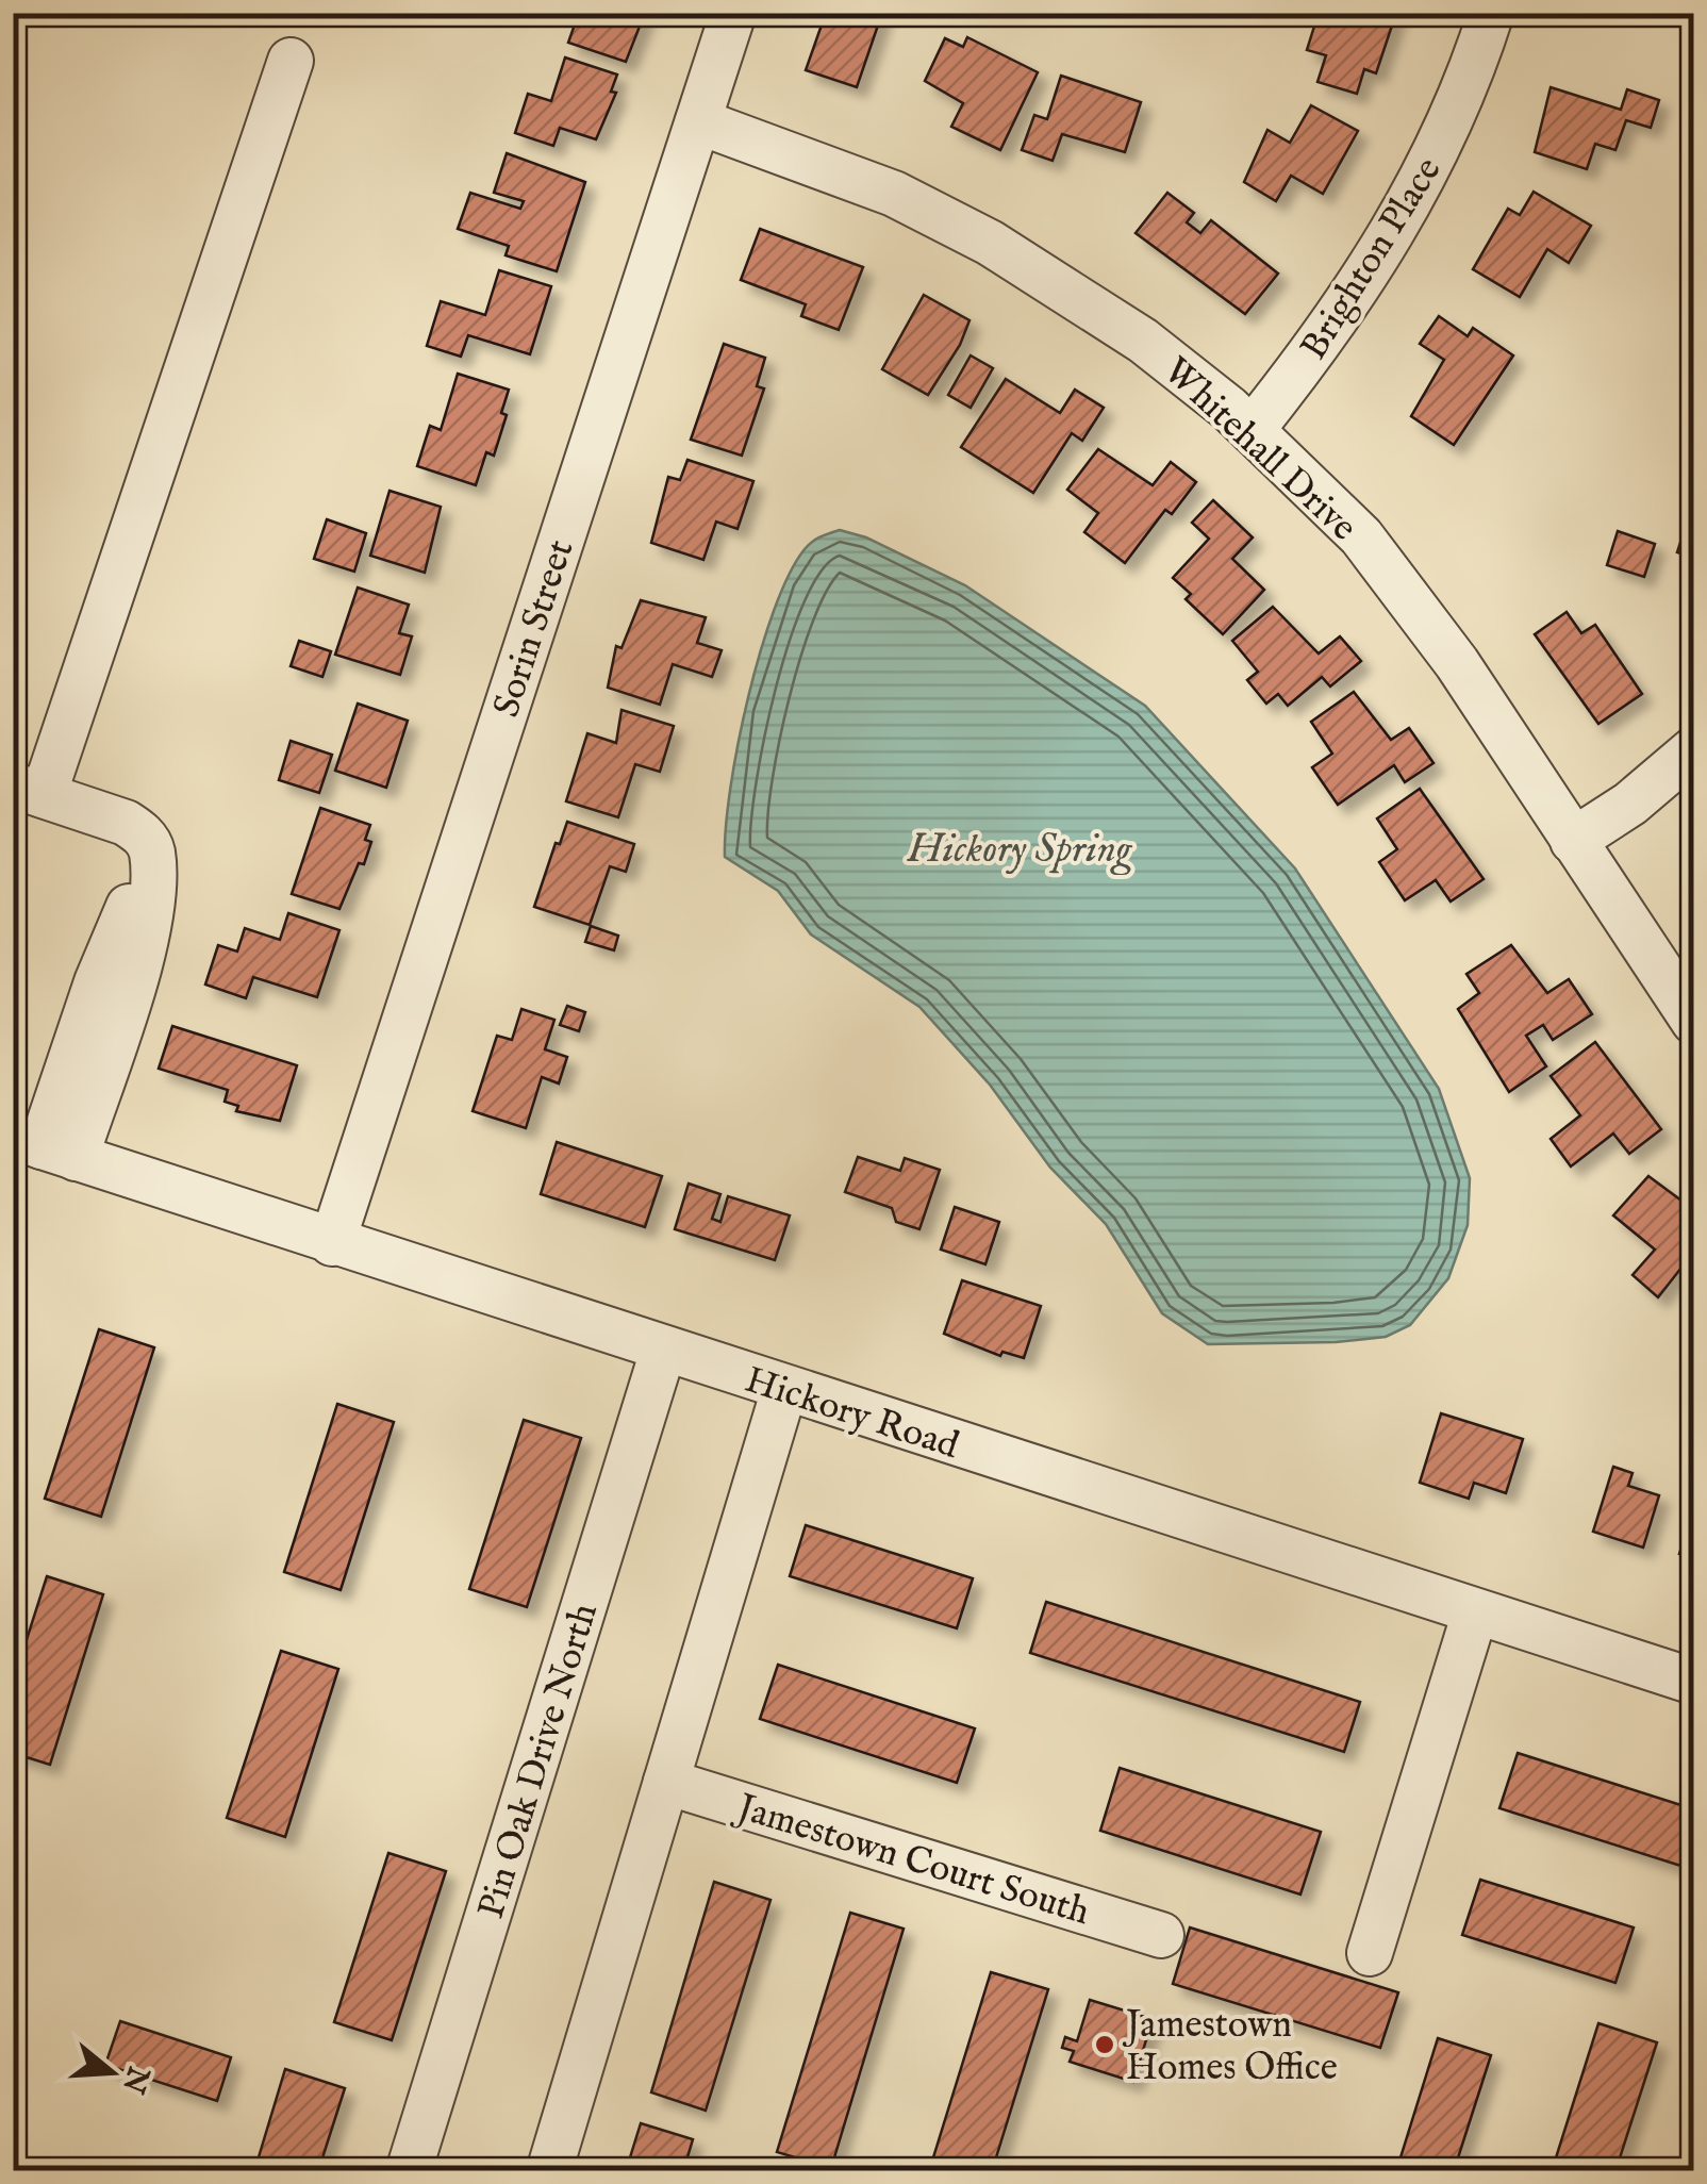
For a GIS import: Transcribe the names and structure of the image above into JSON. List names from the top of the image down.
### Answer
{
  "streets": {
    "street": [
      "Brighton Place",
      "Whitehall Drive",
      "Sorin Street",
      "Hickory Road",
      "Pin Oak Drive North",
      "Jamestown Court South"
    ]
  },
  "crossings": [
    ["Brighton Place", "Whitehall Drive"],
    ["Whitehall Drive", "Sorin Street"],
    ["Sorin Street", "Hickory Road"],
    ["Hickory Road", "Pin Oak Drive North"]
  ],
  "water": ["Hickory Spring"],
  "places": ["Jamestown Homes Office"],
  "north": "right"
}
